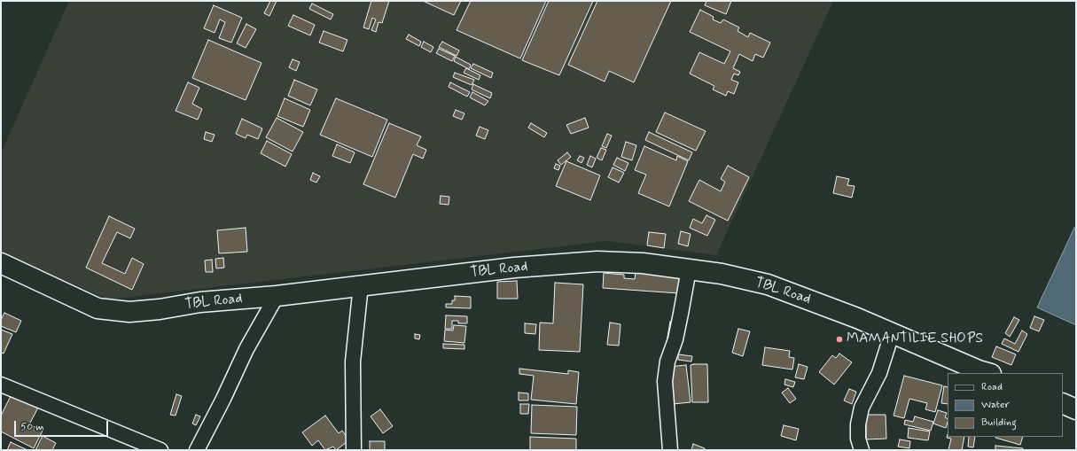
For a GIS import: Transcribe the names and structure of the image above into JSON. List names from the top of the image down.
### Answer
{
  "streets": {
    "street": ["TBL Road"]
  },
  "places": ["MAMANTILIE SHOPS"],
  "legend": ["Road", "Water", "Building"],
  "scale_bar": "50 m"
}
